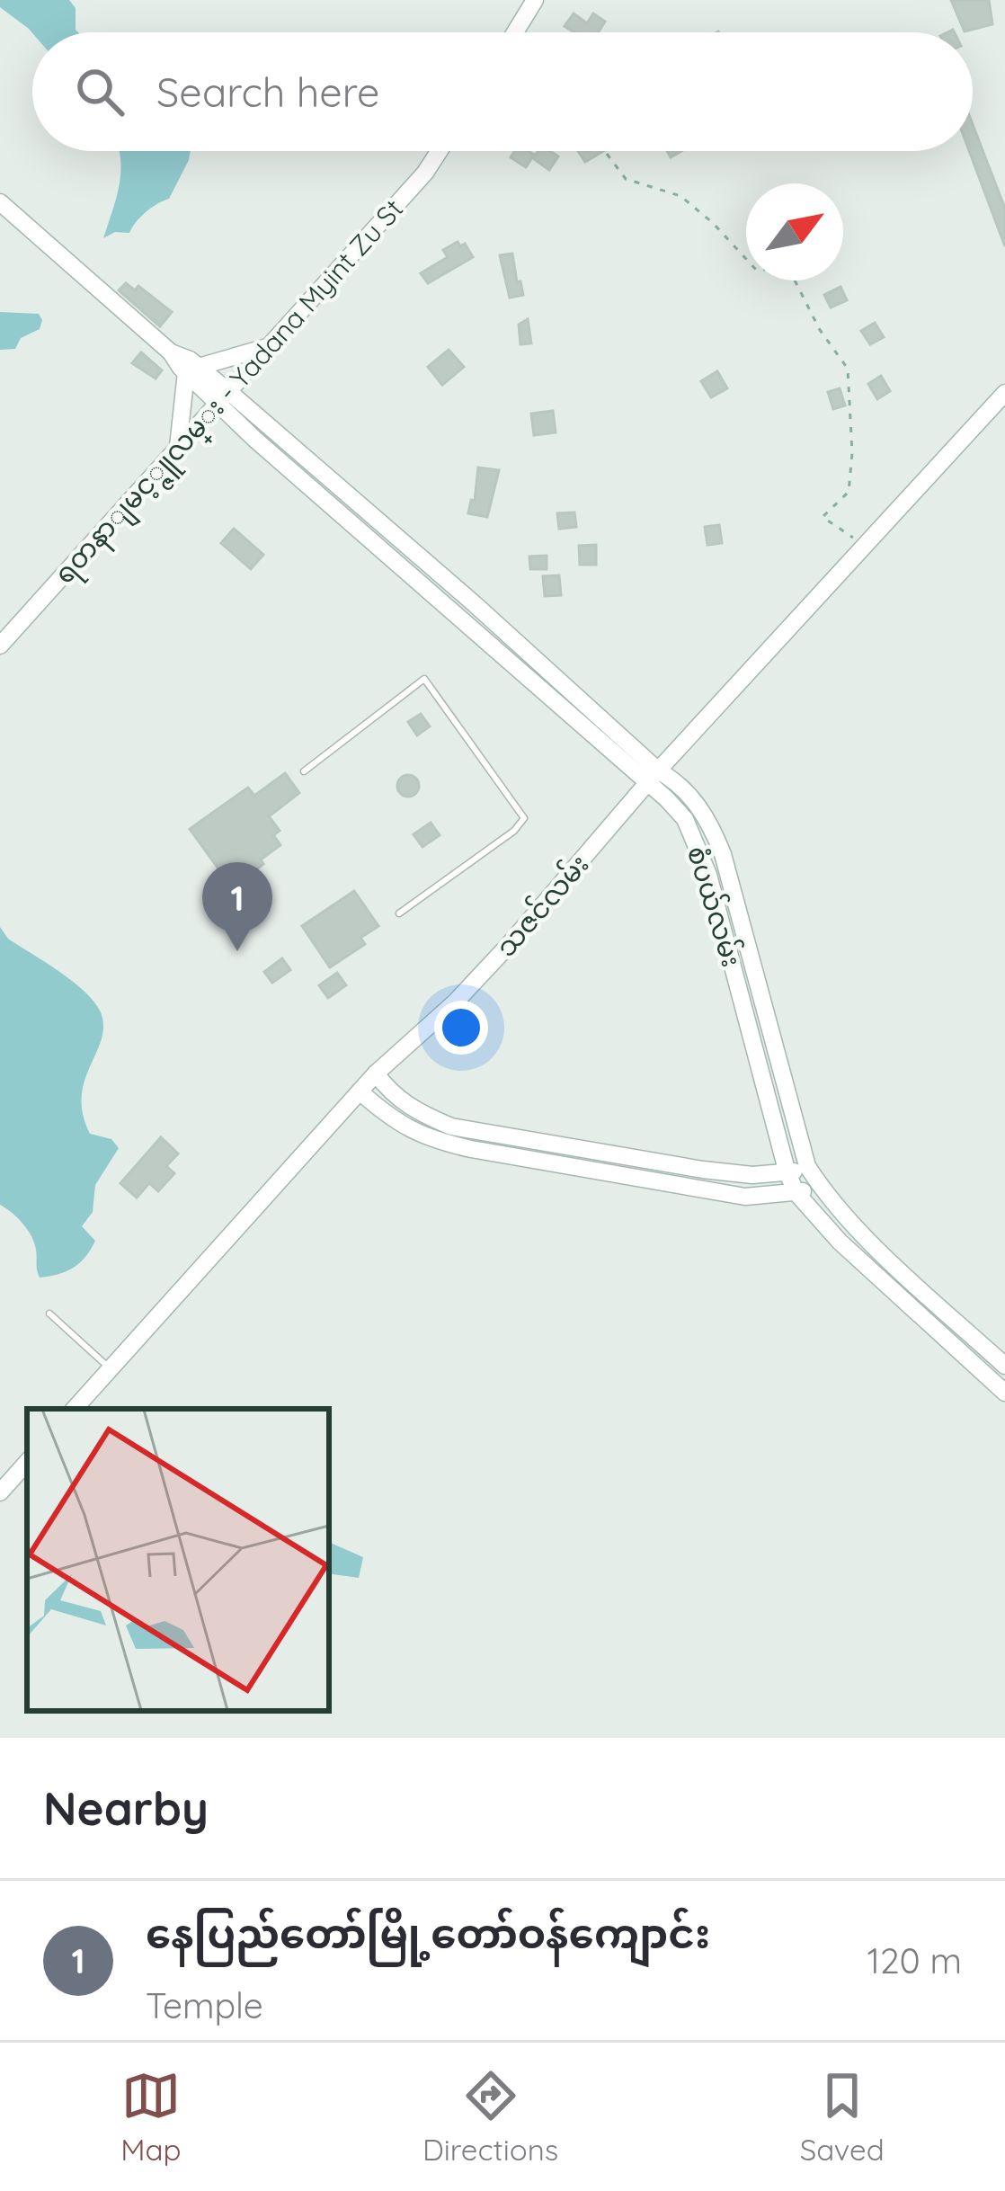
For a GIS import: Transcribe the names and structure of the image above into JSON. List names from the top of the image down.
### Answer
{
  "streets": {
    "street": ["ရတနာျမင့္ဇူလမ္း - Yadana Myint Zu St", "သဇင်လမ်း", "စံပယ်လမ်း"]
  },
  "crossings": [
    ["ရတနာျမင့္ဇူလမ္း - Yadana Myint Zu St", "စံပယ်လမ်း"],
    ["သဇင်လမ်း", "စံပယ်လမ်း"]
  ],
  "north": "top right",
  "page": {
    "search": "Search here",
    "pins": "1",
    "heading": "Nearby",
    "list": [
      {
        "mark": "1",
        "name": "နေပြည်တော်မြို့တော်ဝန်ကျောင်း",
        "note": "Temple",
        "value": "120 m"
      }
    ],
    "nav": ["Map", "Directions", "Saved"]
  }
}
